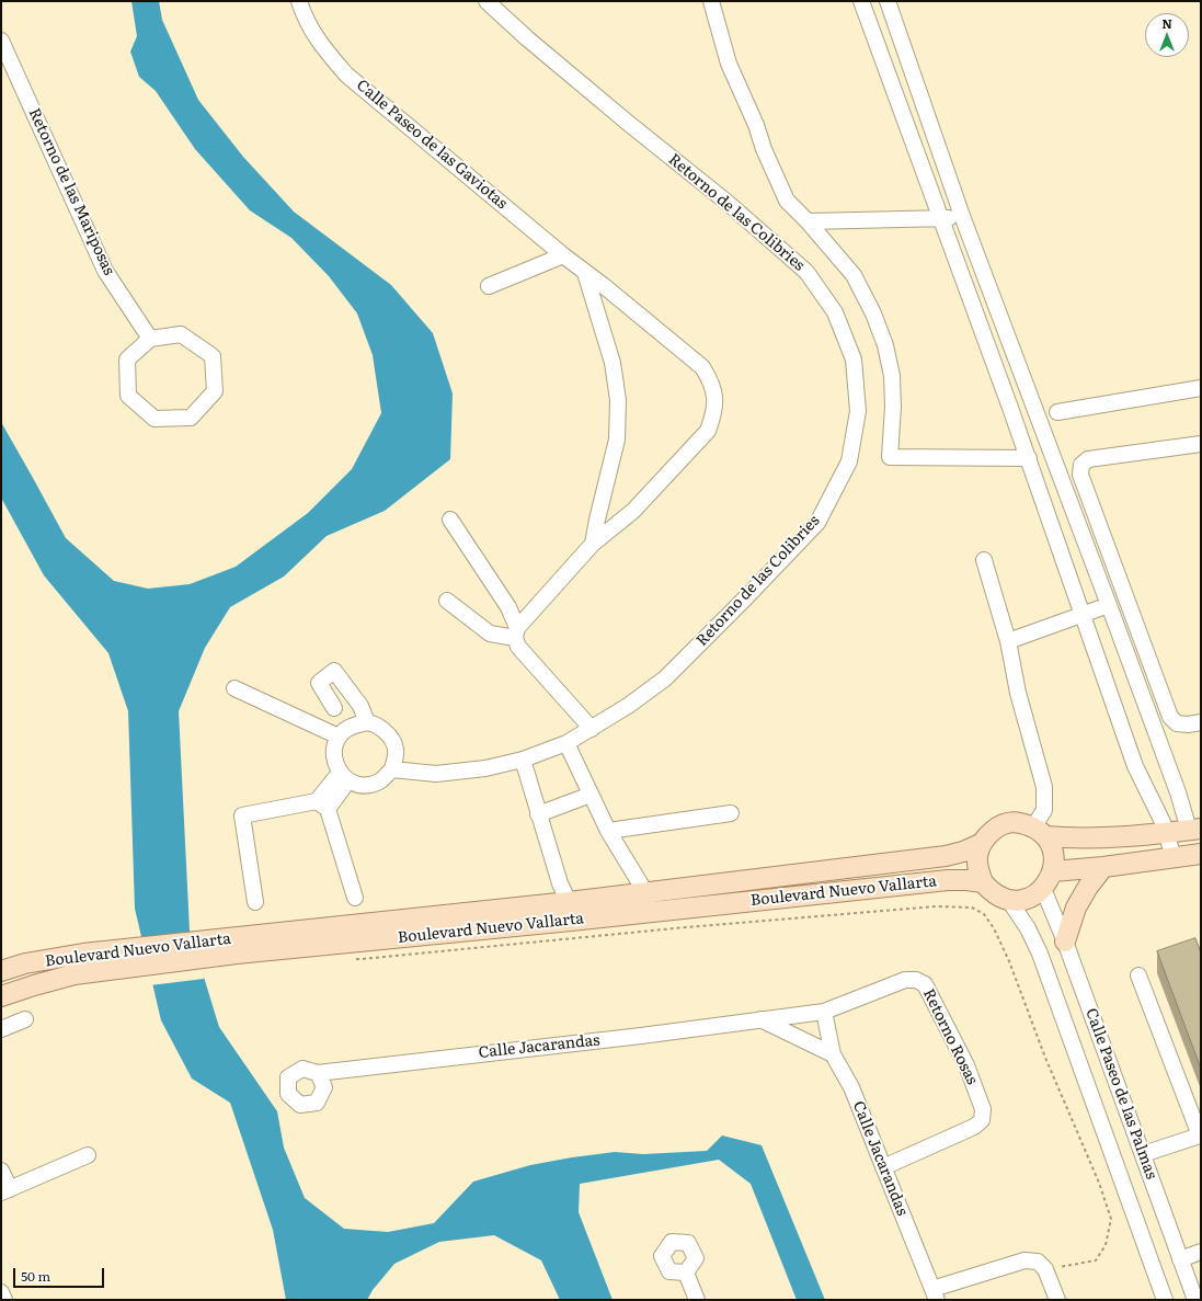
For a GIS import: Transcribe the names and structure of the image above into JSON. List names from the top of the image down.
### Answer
{
  "streets": {
    "main road": ["Boulevard Nuevo Vallarta"],
    "street": [
      "Calle Paseo de las Gaviotas",
      "Retorno de las Mariposas",
      "Retorno de las Colibries",
      "Retorno Rosas",
      "Calle Jacarandas",
      "Calle Paseo de las Palmas"
    ]
  },
  "crossings": [
    ["Boulevard Nuevo Vallarta", "Calle Paseo de las Palmas"],
    ["Retorno Rosas", "Calle Jacarandas"]
  ],
  "scale_bar": "50 m",
  "north": "top"
}
